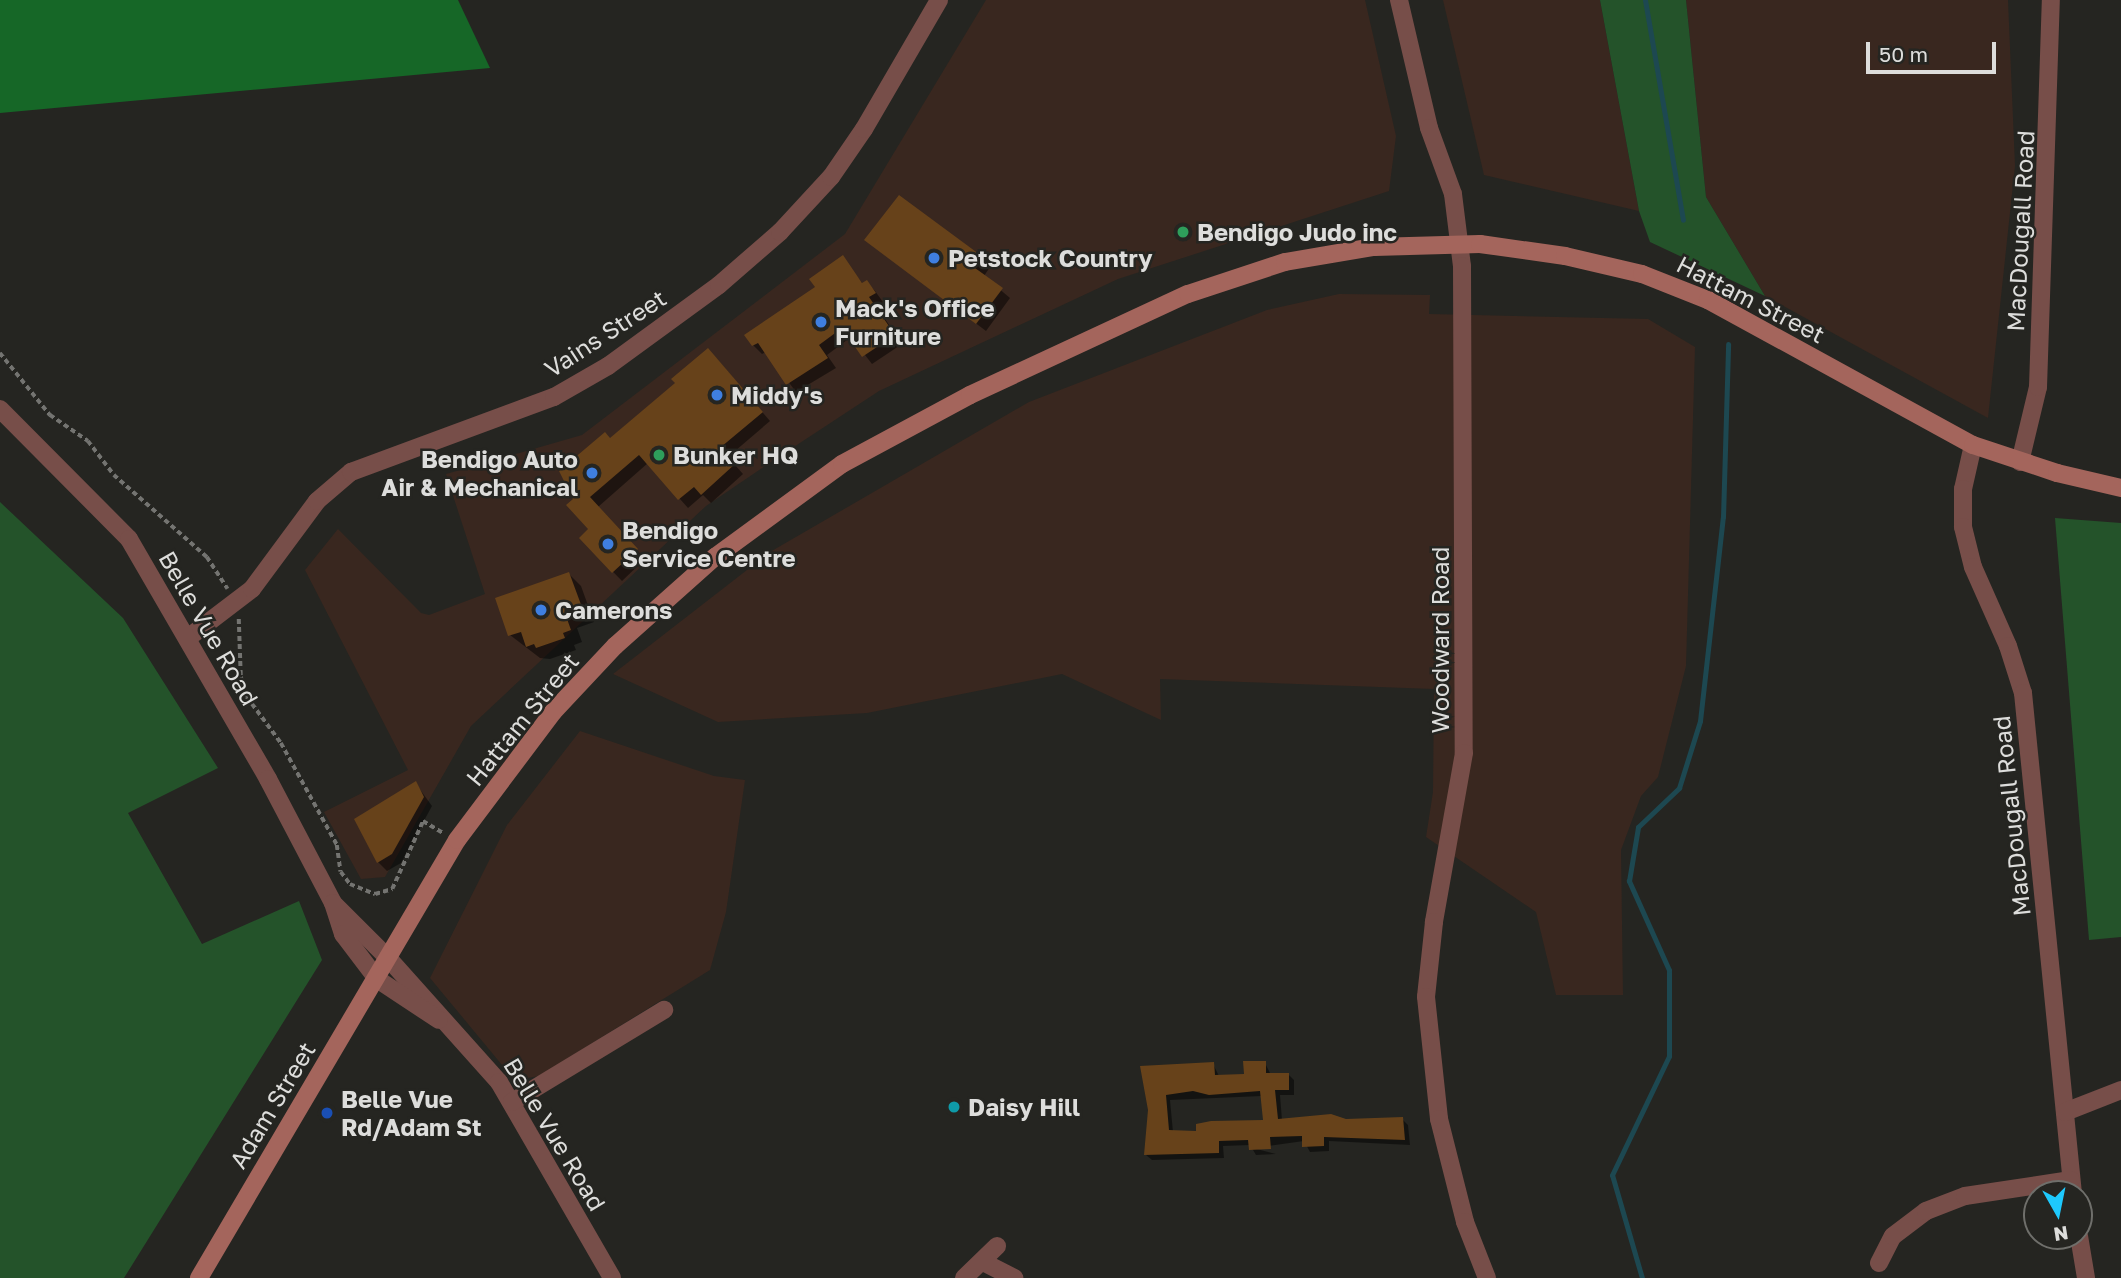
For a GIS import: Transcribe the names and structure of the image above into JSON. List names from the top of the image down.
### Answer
{
  "streets": {
    "main road": ["Hattam Street", "Adam Street"],
    "street": [
      "MacDougall Road",
      "Vains Street",
      "Belle Vue Road",
      "Woodward Road"
    ]
  },
  "crossings": [
    ["MacDougall Road", "Hattam Street"],
    ["Hattam Street", "Belle Vue Road"],
    ["Hattam Street", "Woodward Road"],
    ["Hattam Street", "Adam Street"],
    ["Vains Street", "Belle Vue Road"],
    ["Belle Vue Road", "Adam Street"]
  ],
  "places": [
    "Bendigo Judo inc",
    "Petstock Country",
    "Mack's Office Furniture",
    "Middy's",
    "Bunker HQ",
    "Bendigo Auto Air & Mechanical",
    "Bendigo Service Centre",
    "Camerons",
    "Daisy Hill",
    "Belle Vue Rd/Adam St"
  ],
  "scale_bar": "50 m",
  "north": "bottom"
}
